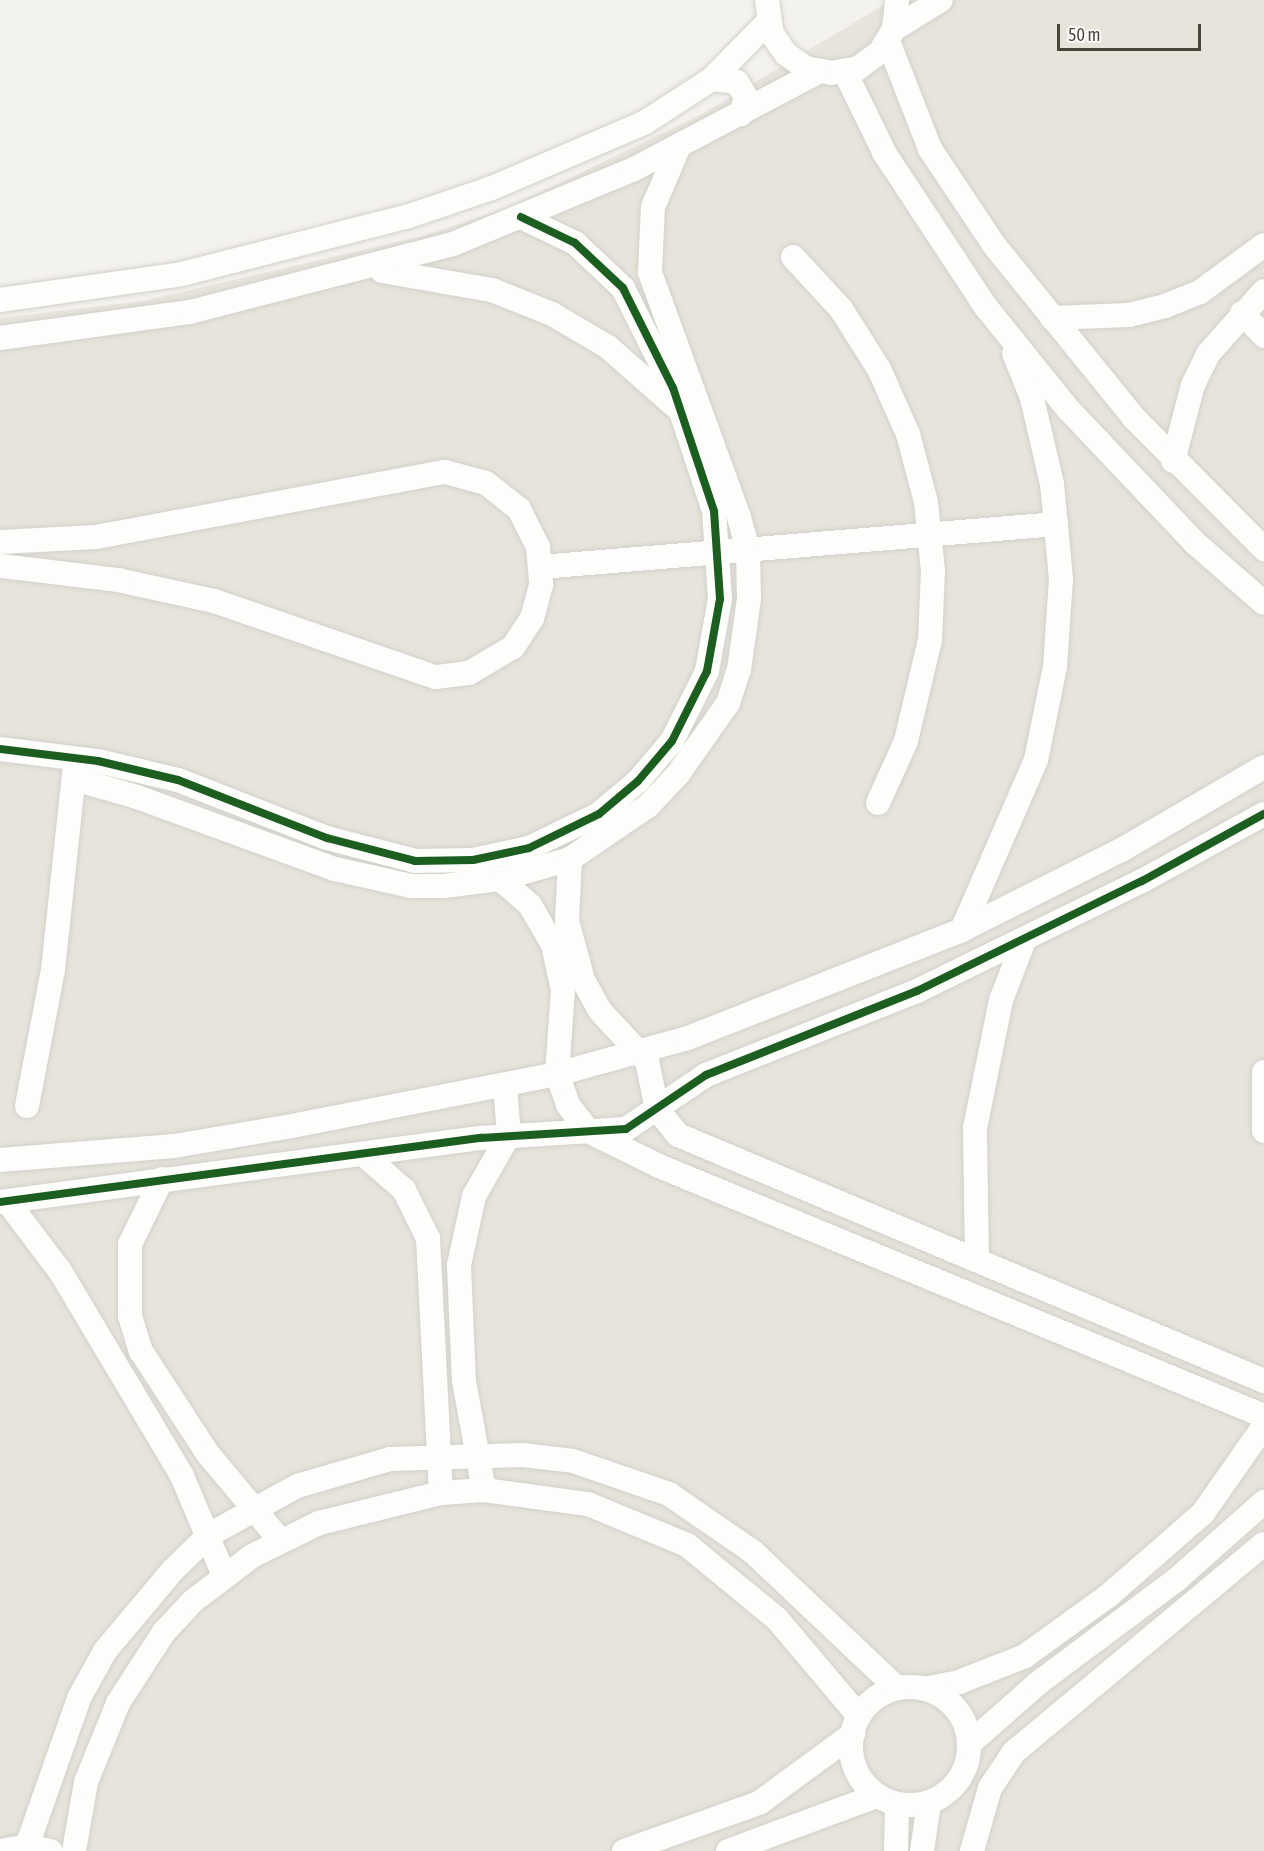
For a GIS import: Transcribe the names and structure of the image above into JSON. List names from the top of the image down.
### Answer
{
  "scale_bar": "50 m"
}
